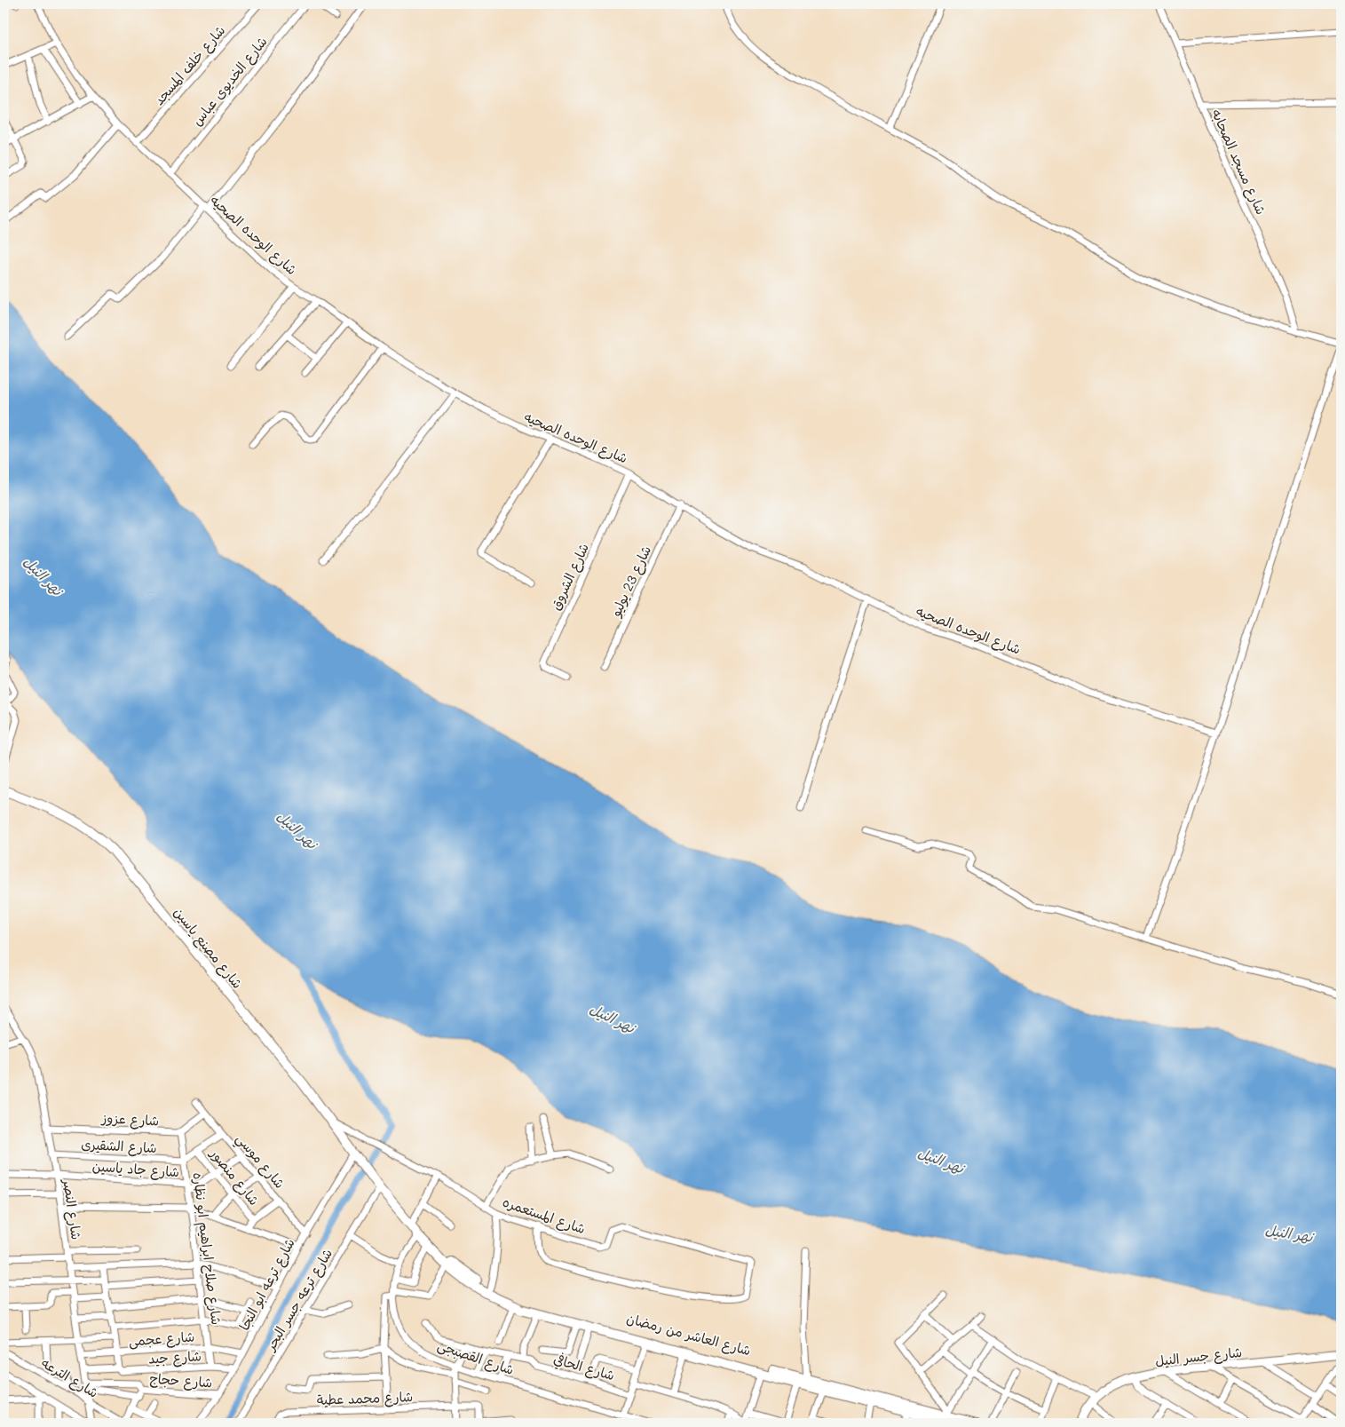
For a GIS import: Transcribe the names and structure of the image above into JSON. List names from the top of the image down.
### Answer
{
  "streets": {
    "main road": ["شارع مصنع ياسين", "شارع العاشر من رمضان"],
    "street": [
      "شارع خلف المسجد",
      "شارع الخديوى عباس",
      "شارع مسجد الصحابه",
      "شارع الوحده الصحيه",
      "شارع الشروق",
      "شارع 23 يوليو",
      "شارع عزوز",
      "شارع الشقيرى",
      "شارع موسي",
      "شارع جاد ياسين",
      "شارع منصور",
      "شارع النصر",
      "شارع المستعمره",
      "شارع صلاح ابراهيم ابو نظاره",
      "شارع ترعه ابو النجا",
      "شارع ترعه جسر البحر",
      "شارع عجمى",
      "شارع جسر النيل",
      "شارع جيد",
      "شارع القصبجى",
      "شارع الحافي",
      "شارع الترعه",
      "شارع حجاج",
      "شارع محمد عطية"
    ]
  },
  "crossings": [
    ["شارع خلف المسجد", "شارع الوحده الصحيه"],
    ["شارع الخديوى عباس", "شارع الوحده الصحيه"],
    ["شارع الوحده الصحيه", "شارع الشروق"],
    ["شارع الوحده الصحيه", "شارع 23 يوليو"],
    ["شارع مصنع ياسين", "شارع المستعمره"],
    ["شارع مصنع ياسين", "شارع ترعه ابو النجا"],
    ["شارع مصنع ياسين", "شارع العاشر من رمضان"],
    ["شارع عزوز", "شارع النصر"],
    ["شارع عزوز", "شارع صلاح ابراهيم ابو نظاره"],
    ["شارع الشقيرى", "شارع النصر"],
    ["شارع الشقيرى", "شارع صلاح ابراهيم ابو نظاره"],
    ["شارع موسي", "شارع ترعه ابو النجا"],
    ["شارع جاد ياسين", "شارع النصر"],
    ["شارع جاد ياسين", "شارع صلاح ابراهيم ابو نظاره"],
    ["شارع النصر", "شارع عجمى"],
    ["شارع النصر", "شارع الترعه"],
    ["شارع المستعمره", "شارع القصبجى"],
    ["شارع صلاح ابراهيم ابو نظاره", "شارع عجمى"],
    ["شارع صلاح ابراهيم ابو نظاره", "شارع جيد"],
    ["شارع ترعه ابو النجا", "شارع عجمى"],
    ["شارع ترعه ابو النجا", "شارع جيد"],
    ["شارع ترعه ابو النجا", "شارع حجاج"],
    ["شارع ترعه جسر البحر", "شارع العاشر من رمضان"],
    ["شارع العاشر من رمضان", "شارع القصبجى"]
  ],
  "water": ["نهر النيل"]
}
